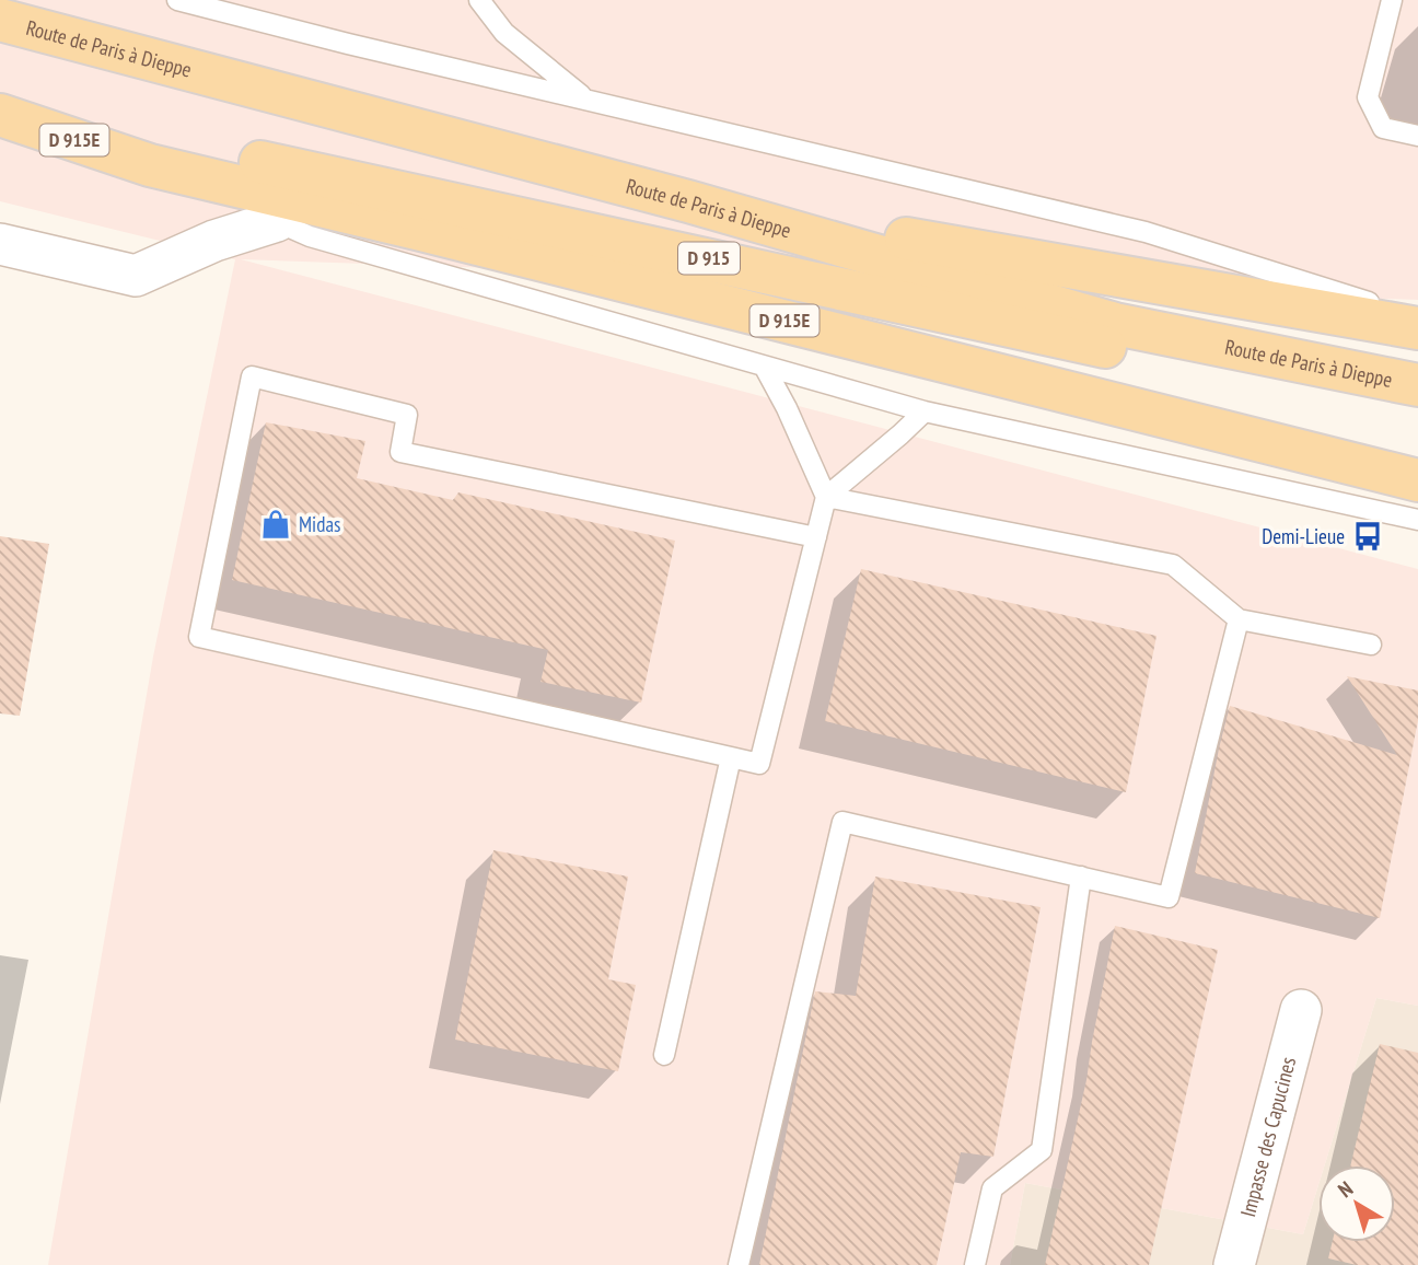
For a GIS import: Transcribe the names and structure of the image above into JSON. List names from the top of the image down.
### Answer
{
  "streets": {
    "main road": ["Route de Paris à Dieppe", "D 915E", "D 915"],
    "street": ["Impasse des Capucines"]
  },
  "places": {
    "shop": ["Midas"],
    "bus stop": ["Demi-Lieue"]
  },
  "north": "top left"
}
